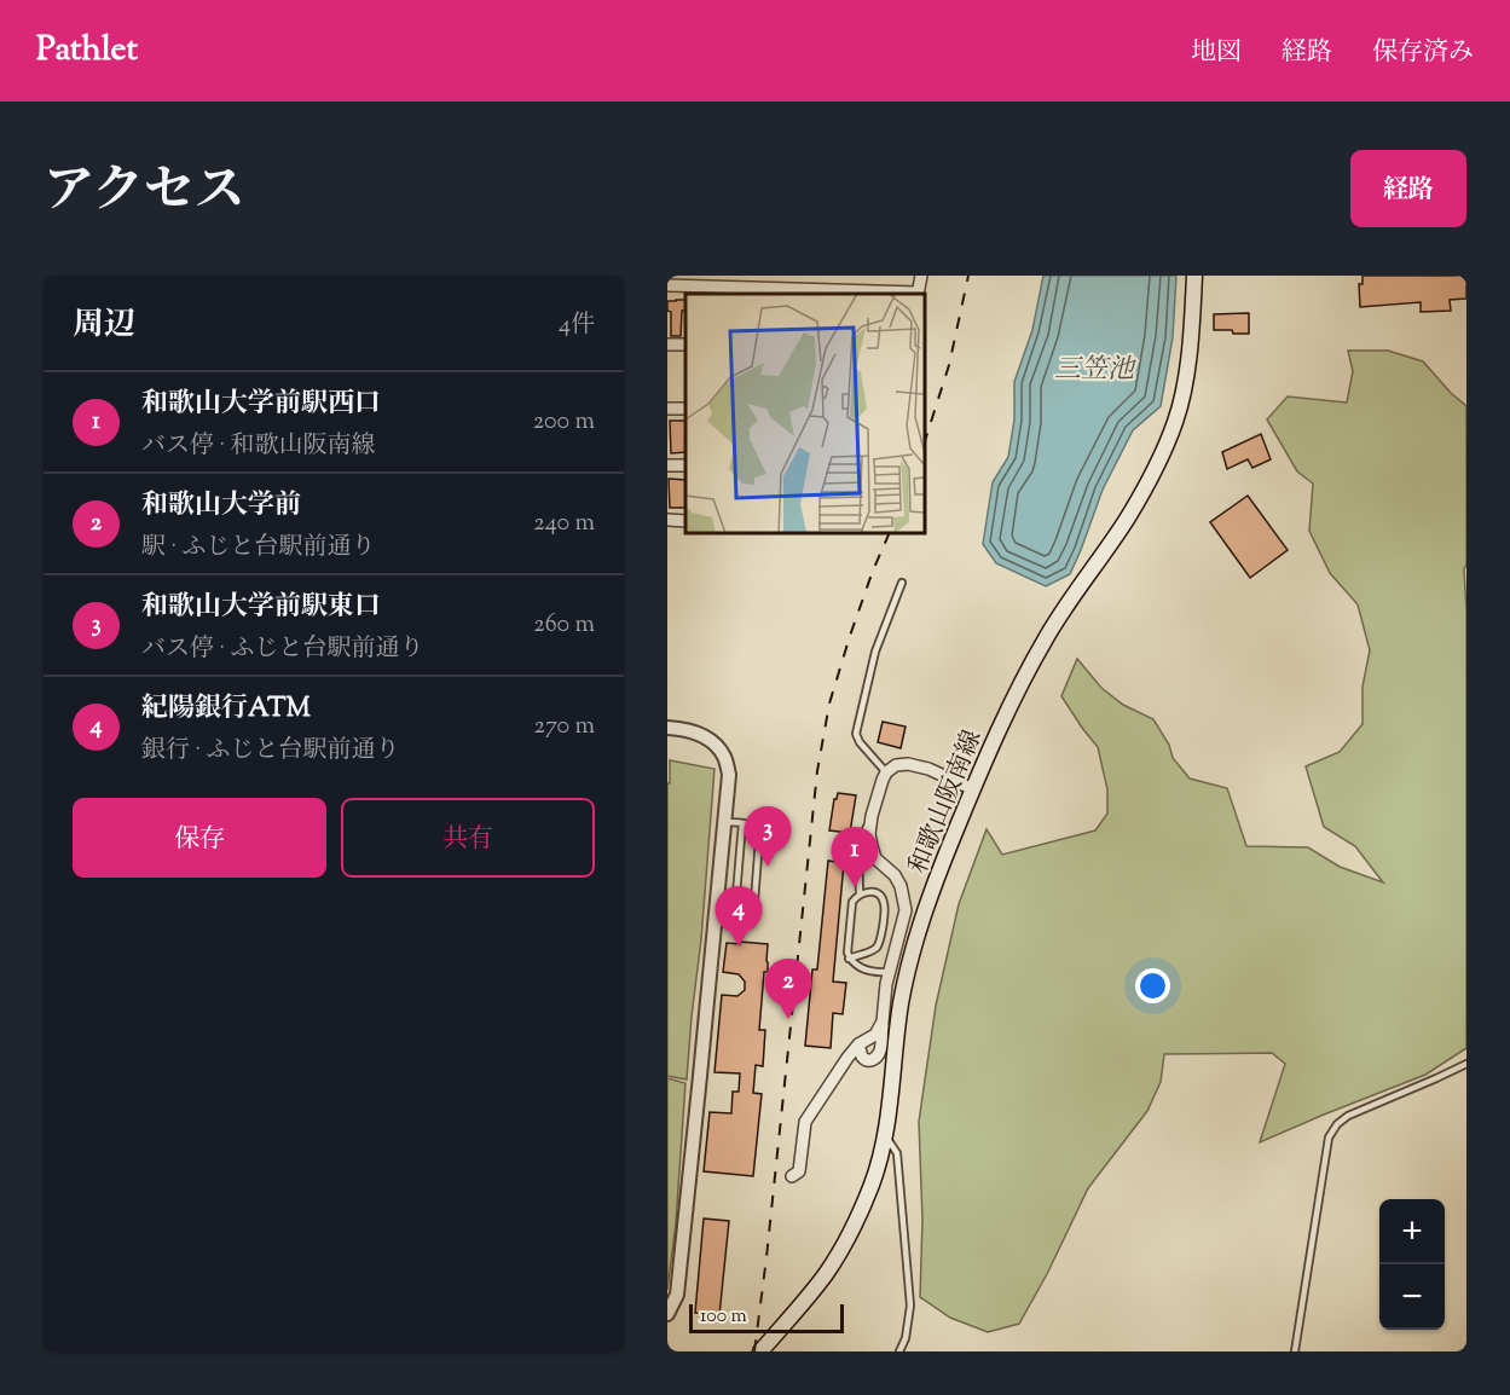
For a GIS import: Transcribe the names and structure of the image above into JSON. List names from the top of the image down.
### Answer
{
  "streets": {
    "main road": ["和歌山阪南線"]
  },
  "water": ["三笠池"],
  "scale_bar": "100 m",
  "page": {
    "header": "Pathlet",
    "nav": ["地図", "経路", "保存済み"],
    "title": "アクセス",
    "buttons": [
      "経路",
      ["保存", "共有"]
    ],
    "heading": ["周辺", "4件"],
    "list": [
      {
        "mark": "1",
        "name": "和歌山大学前駅西口",
        "note": "バス停 · 和歌山阪南線",
        "value": "200 m"
      },
      {
        "mark": "2",
        "name": "和歌山大学前",
        "note": "駅 · ふじと台駅前通り",
        "value": "240 m"
      },
      {
        "mark": "3",
        "name": "和歌山大学前駅東口",
        "note": "バス停 · ふじと台駅前通り",
        "value": "260 m"
      },
      {
        "mark": "4",
        "name": "紀陽銀行ATM",
        "note": "銀行 · ふじと台駅前通り",
        "value": "270 m"
      }
    ],
    "pins": [
      "3",
      "1",
      "4",
      "2"
    ],
    "map_buttons": ["+", "−"],
    "scale": "100 m"
  }
}
